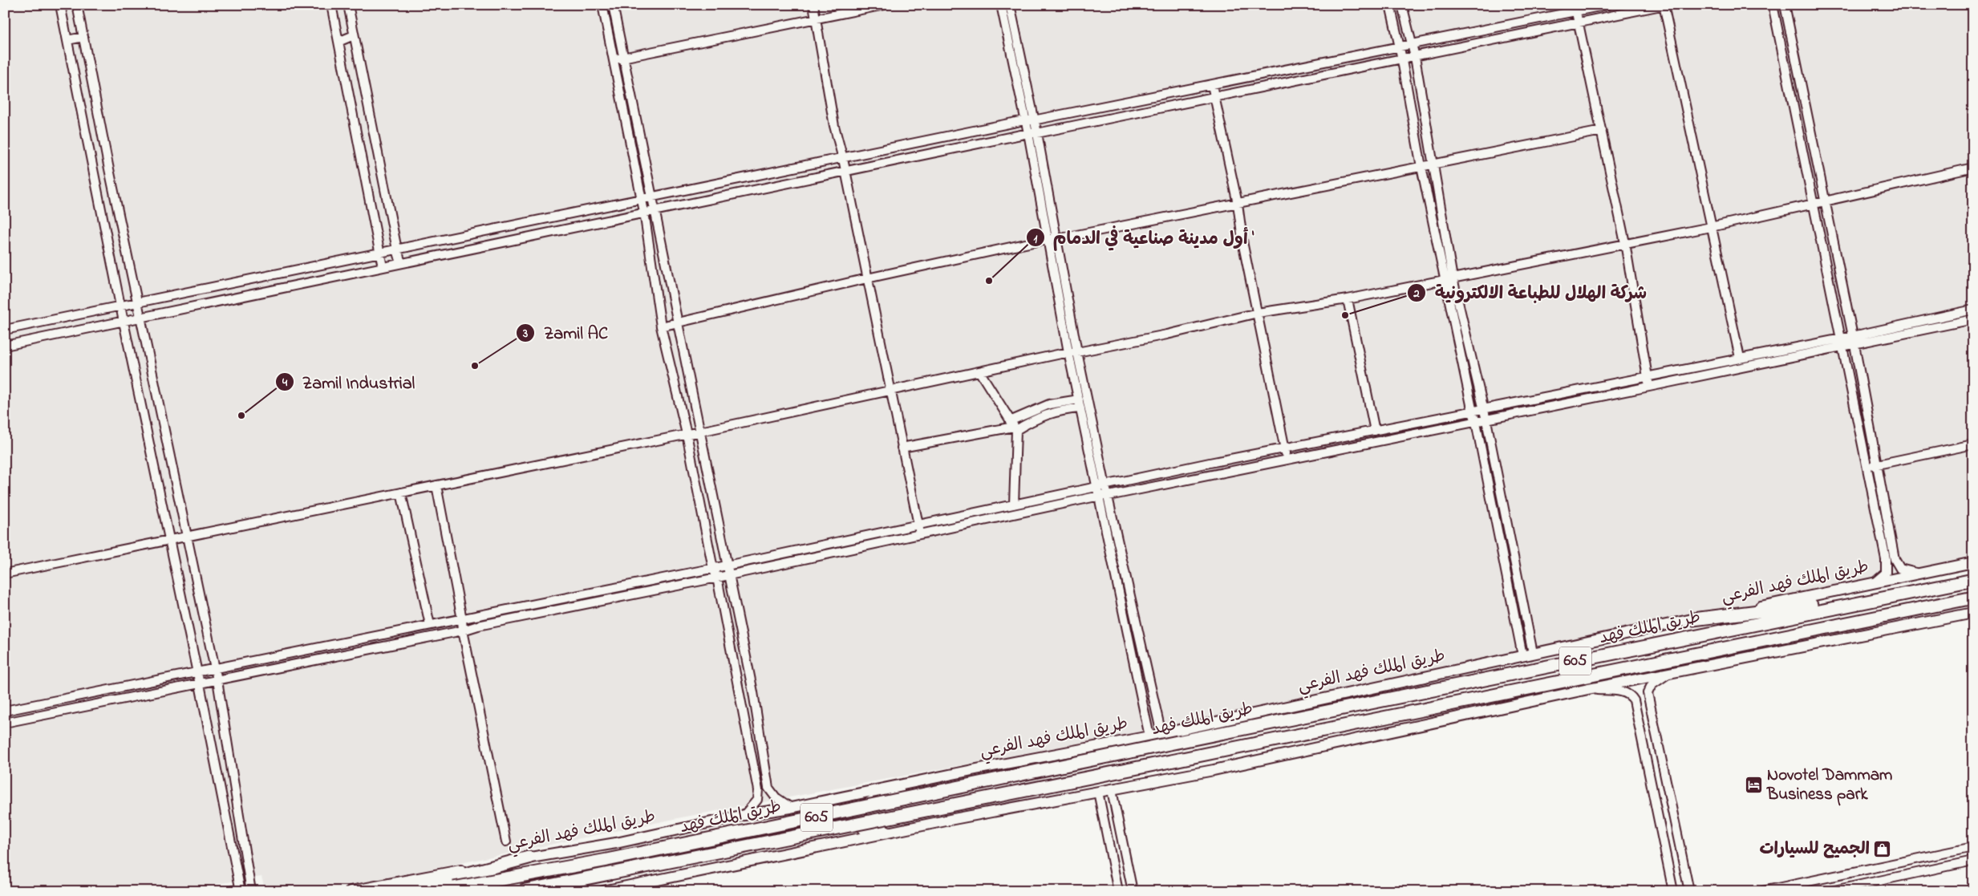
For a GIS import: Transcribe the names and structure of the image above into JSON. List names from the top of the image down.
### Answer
{
  "streets": {
    "highway": ["طريق الملك فهد", "605"],
    "main road": ["طريق الملك فهد الفرعي"]
  },
  "places": {
    "other": [
      "أول مدينة صناعية في الدمام '",
      "شركة الهلال للطباعة الالكترونية",
      "Zamil AC",
      "Zamil Industrial"
    ],
    "hotel": ["Novotel Dammam Business park"],
    "shop": ["الجميح للسيارات"]
  }
}
